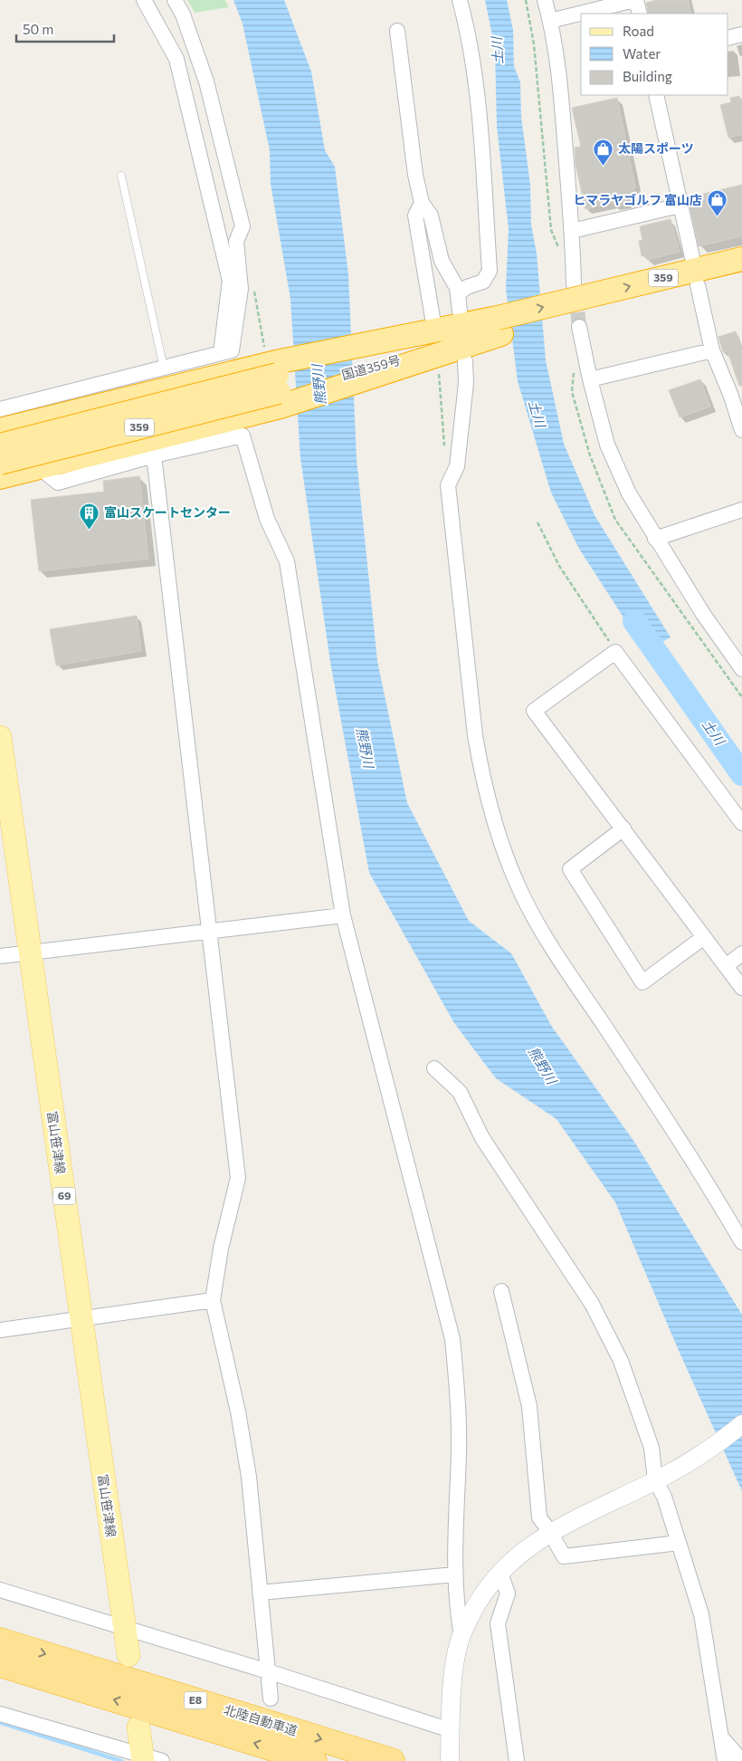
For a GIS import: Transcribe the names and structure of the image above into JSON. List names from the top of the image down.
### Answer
{
  "streets": {
    "highway": [
      "359",
      "国道359号",
      "E8",
      "北陸自動車道"
    ],
    "main road": ["富山笹津線", "69"]
  },
  "crossings": [
    ["359", "国道359号"]
  ],
  "water": ["土川", "熊野川"],
  "places": {
    "shop": ["太陽スポーツ", "ヒマラヤゴルフ 富山店"],
    "building": ["富山スケートセンター"]
  },
  "legend": ["Road", "Water", "Building"],
  "scale_bar": "50 m"
}
